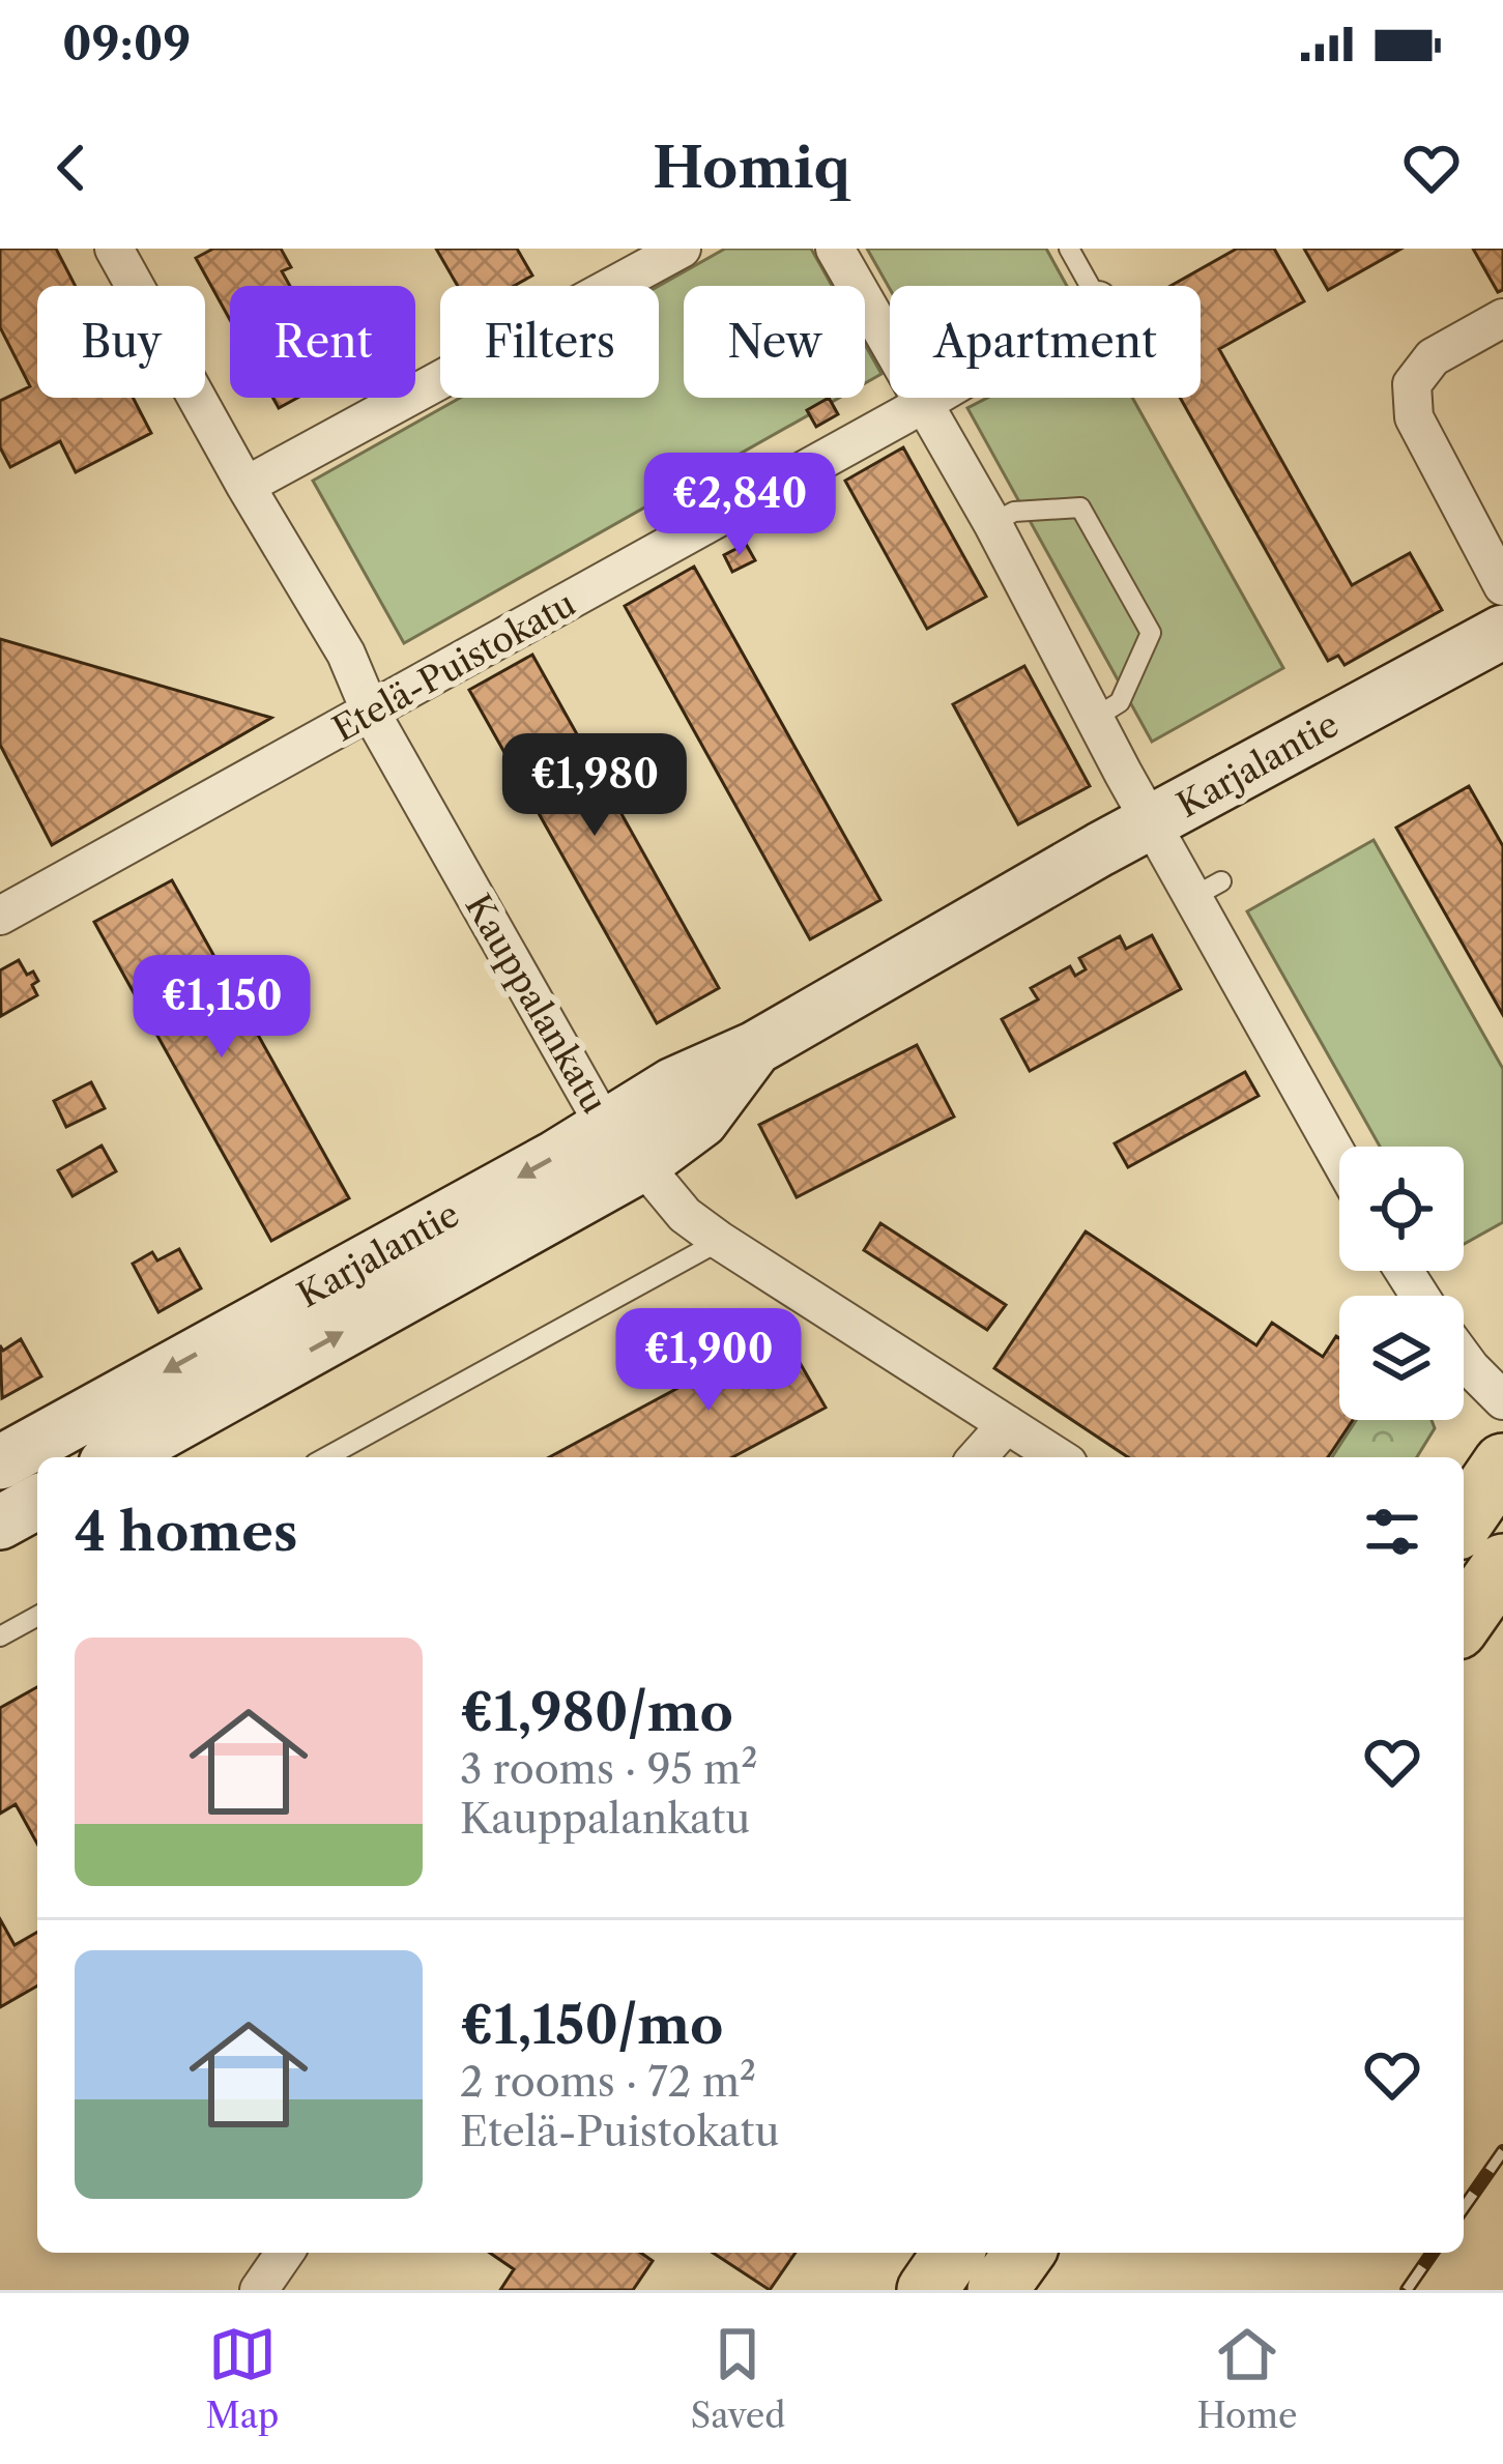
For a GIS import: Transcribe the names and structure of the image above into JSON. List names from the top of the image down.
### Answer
{
  "streets": {
    "main road": ["Karjalantie"],
    "street": ["Etelä-Puistokatu", "Kauppalankatu"]
  },
  "crossings": [
    ["Etelä-Puistokatu", "Kauppalankatu"],
    ["Karjalantie", "Kauppalankatu"]
  ],
  "page": {
    "status": "09:09",
    "header": "Homiq",
    "chip": [
      "Buy",
      "Rent",
      "Filters",
      "New",
      "Apartment"
    ],
    "price": [
      "€2,840",
      "€1,980",
      "€1,150",
      "€1,900"
    ],
    "heading": "4 homes",
    "list": [
      {
        "name": "€1,980/mo",
        "note": "3 rooms · 95 m² · Kauppalankatu"
      },
      {
        "name": "€1,150/mo",
        "note": "2 rooms · 72 m² · Etelä-Puistokatu"
      }
    ],
    "tabs": ["Map", "Saved", "Home"]
  }
}
